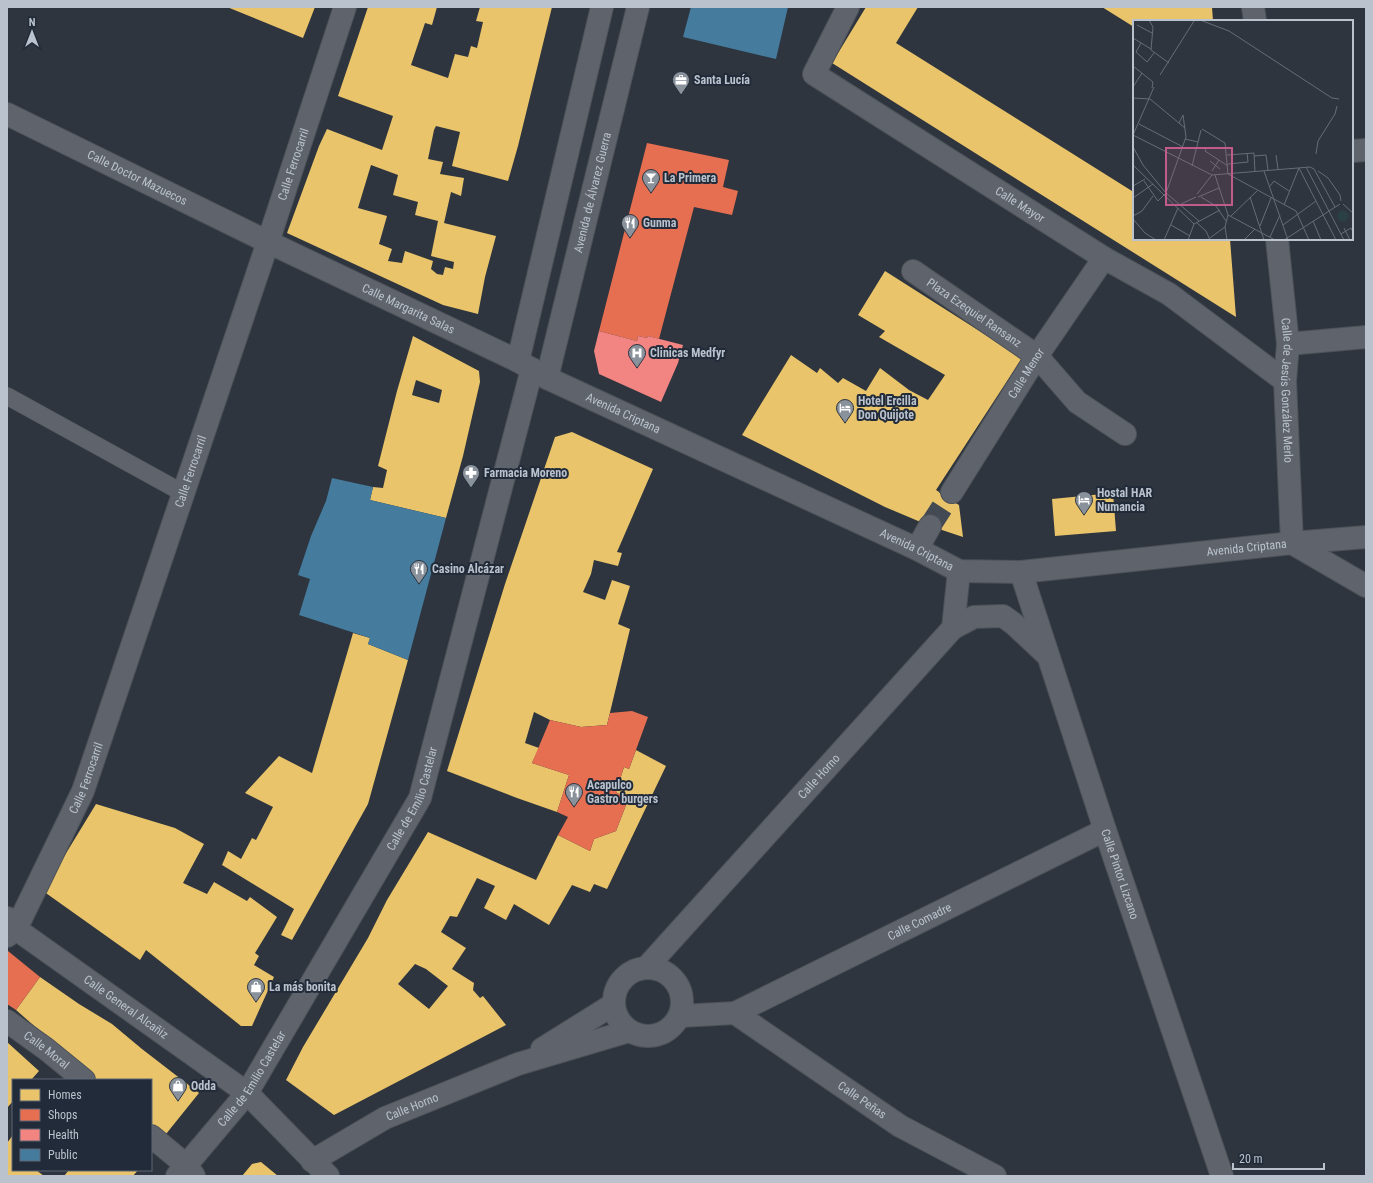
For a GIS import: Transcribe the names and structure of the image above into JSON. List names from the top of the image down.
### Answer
{
  "streets": {
    "street": [
      "Calle Ferrocarril",
      "Calle Doctor Mazuecos",
      "Avenida de Álvarez Guerra",
      "Calle Mayor",
      "Calle Margarita Salas",
      "Plaza Ezequiel Ransanz",
      "Calle Menor",
      "Calle de Jesús González Merlo",
      "Avenida Criptana",
      "Calle Horno",
      "Calle de Emilio Castelar",
      "Calle Pintor Lizcano",
      "Calle Comadre",
      "Calle General Alcañiz",
      "Calle Moral",
      "Calle Peñas"
    ]
  },
  "crossings": [
    ["Calle Ferrocarril", "Calle Doctor Mazuecos"],
    ["Calle Ferrocarril", "Calle Margarita Salas"],
    ["Calle Ferrocarril", "Calle General Alcañiz"],
    ["Calle Doctor Mazuecos", "Calle Margarita Salas"],
    ["Avenida de Álvarez Guerra", "Calle Margarita Salas"],
    ["Avenida de Álvarez Guerra", "Avenida Criptana"],
    ["Avenida de Álvarez Guerra", "Calle de Emilio Castelar"],
    ["Calle Mayor", "Calle Menor"],
    ["Calle Mayor", "Calle de Jesús González Merlo"],
    ["Calle Margarita Salas", "Avenida Criptana"],
    ["Calle Margarita Salas", "Calle de Emilio Castelar"],
    ["Plaza Ezequiel Ransanz", "Calle Menor"],
    ["Calle de Jesús González Merlo", "Avenida Criptana"],
    ["Avenida Criptana", "Calle de Emilio Castelar"],
    ["Avenida Criptana", "Calle Pintor Lizcano"],
    ["Calle Horno", "Calle General Alcañiz"],
    ["Calle de Emilio Castelar", "Calle General Alcañiz"],
    ["Calle Pintor Lizcano", "Calle Comadre"],
    ["Calle Comadre", "Calle Peñas"]
  ],
  "places": {
    "office": ["Santa Lucía"],
    "bar": ["La Primera"],
    "restaurant": ["Gunma", "Casino Alcázar", "Acapulco Gastro burgers"],
    "hospital": ["Clinicas Medfyr"],
    "hotel": ["Hotel Ercilla Don Quijote", "Hostal HAR Numancia"],
    "pharmacy": ["Farmacia Moreno"],
    "shop": ["La más bonita", "Odda"]
  },
  "legend": [
    "Homes",
    "Shops",
    "Health",
    "Public"
  ],
  "scale_bar": "20 m",
  "north": "top"
}
